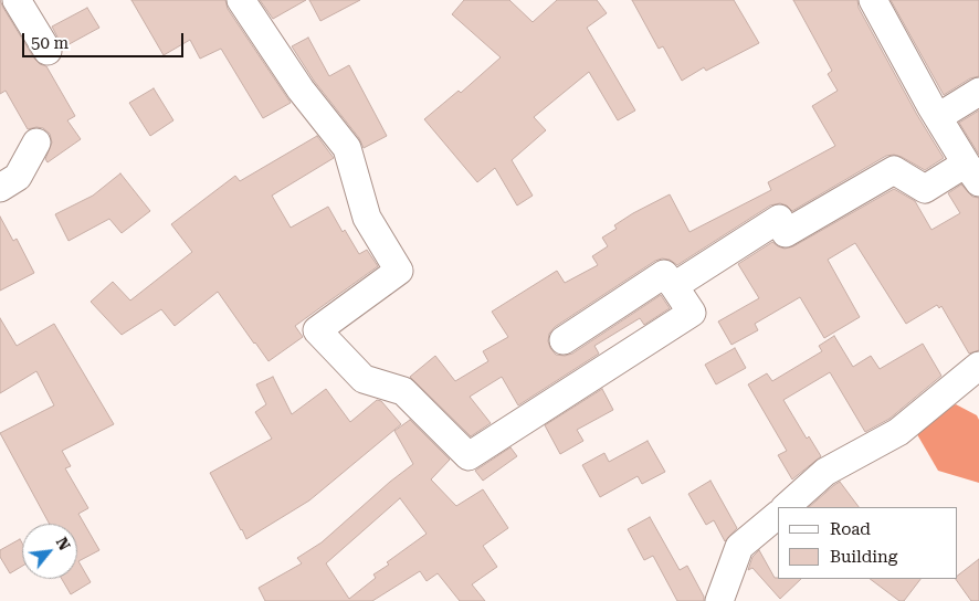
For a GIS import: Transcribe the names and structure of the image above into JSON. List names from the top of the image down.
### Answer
{
  "legend": ["Road", "Building"],
  "scale_bar": "50 m",
  "north": "top right"
}
